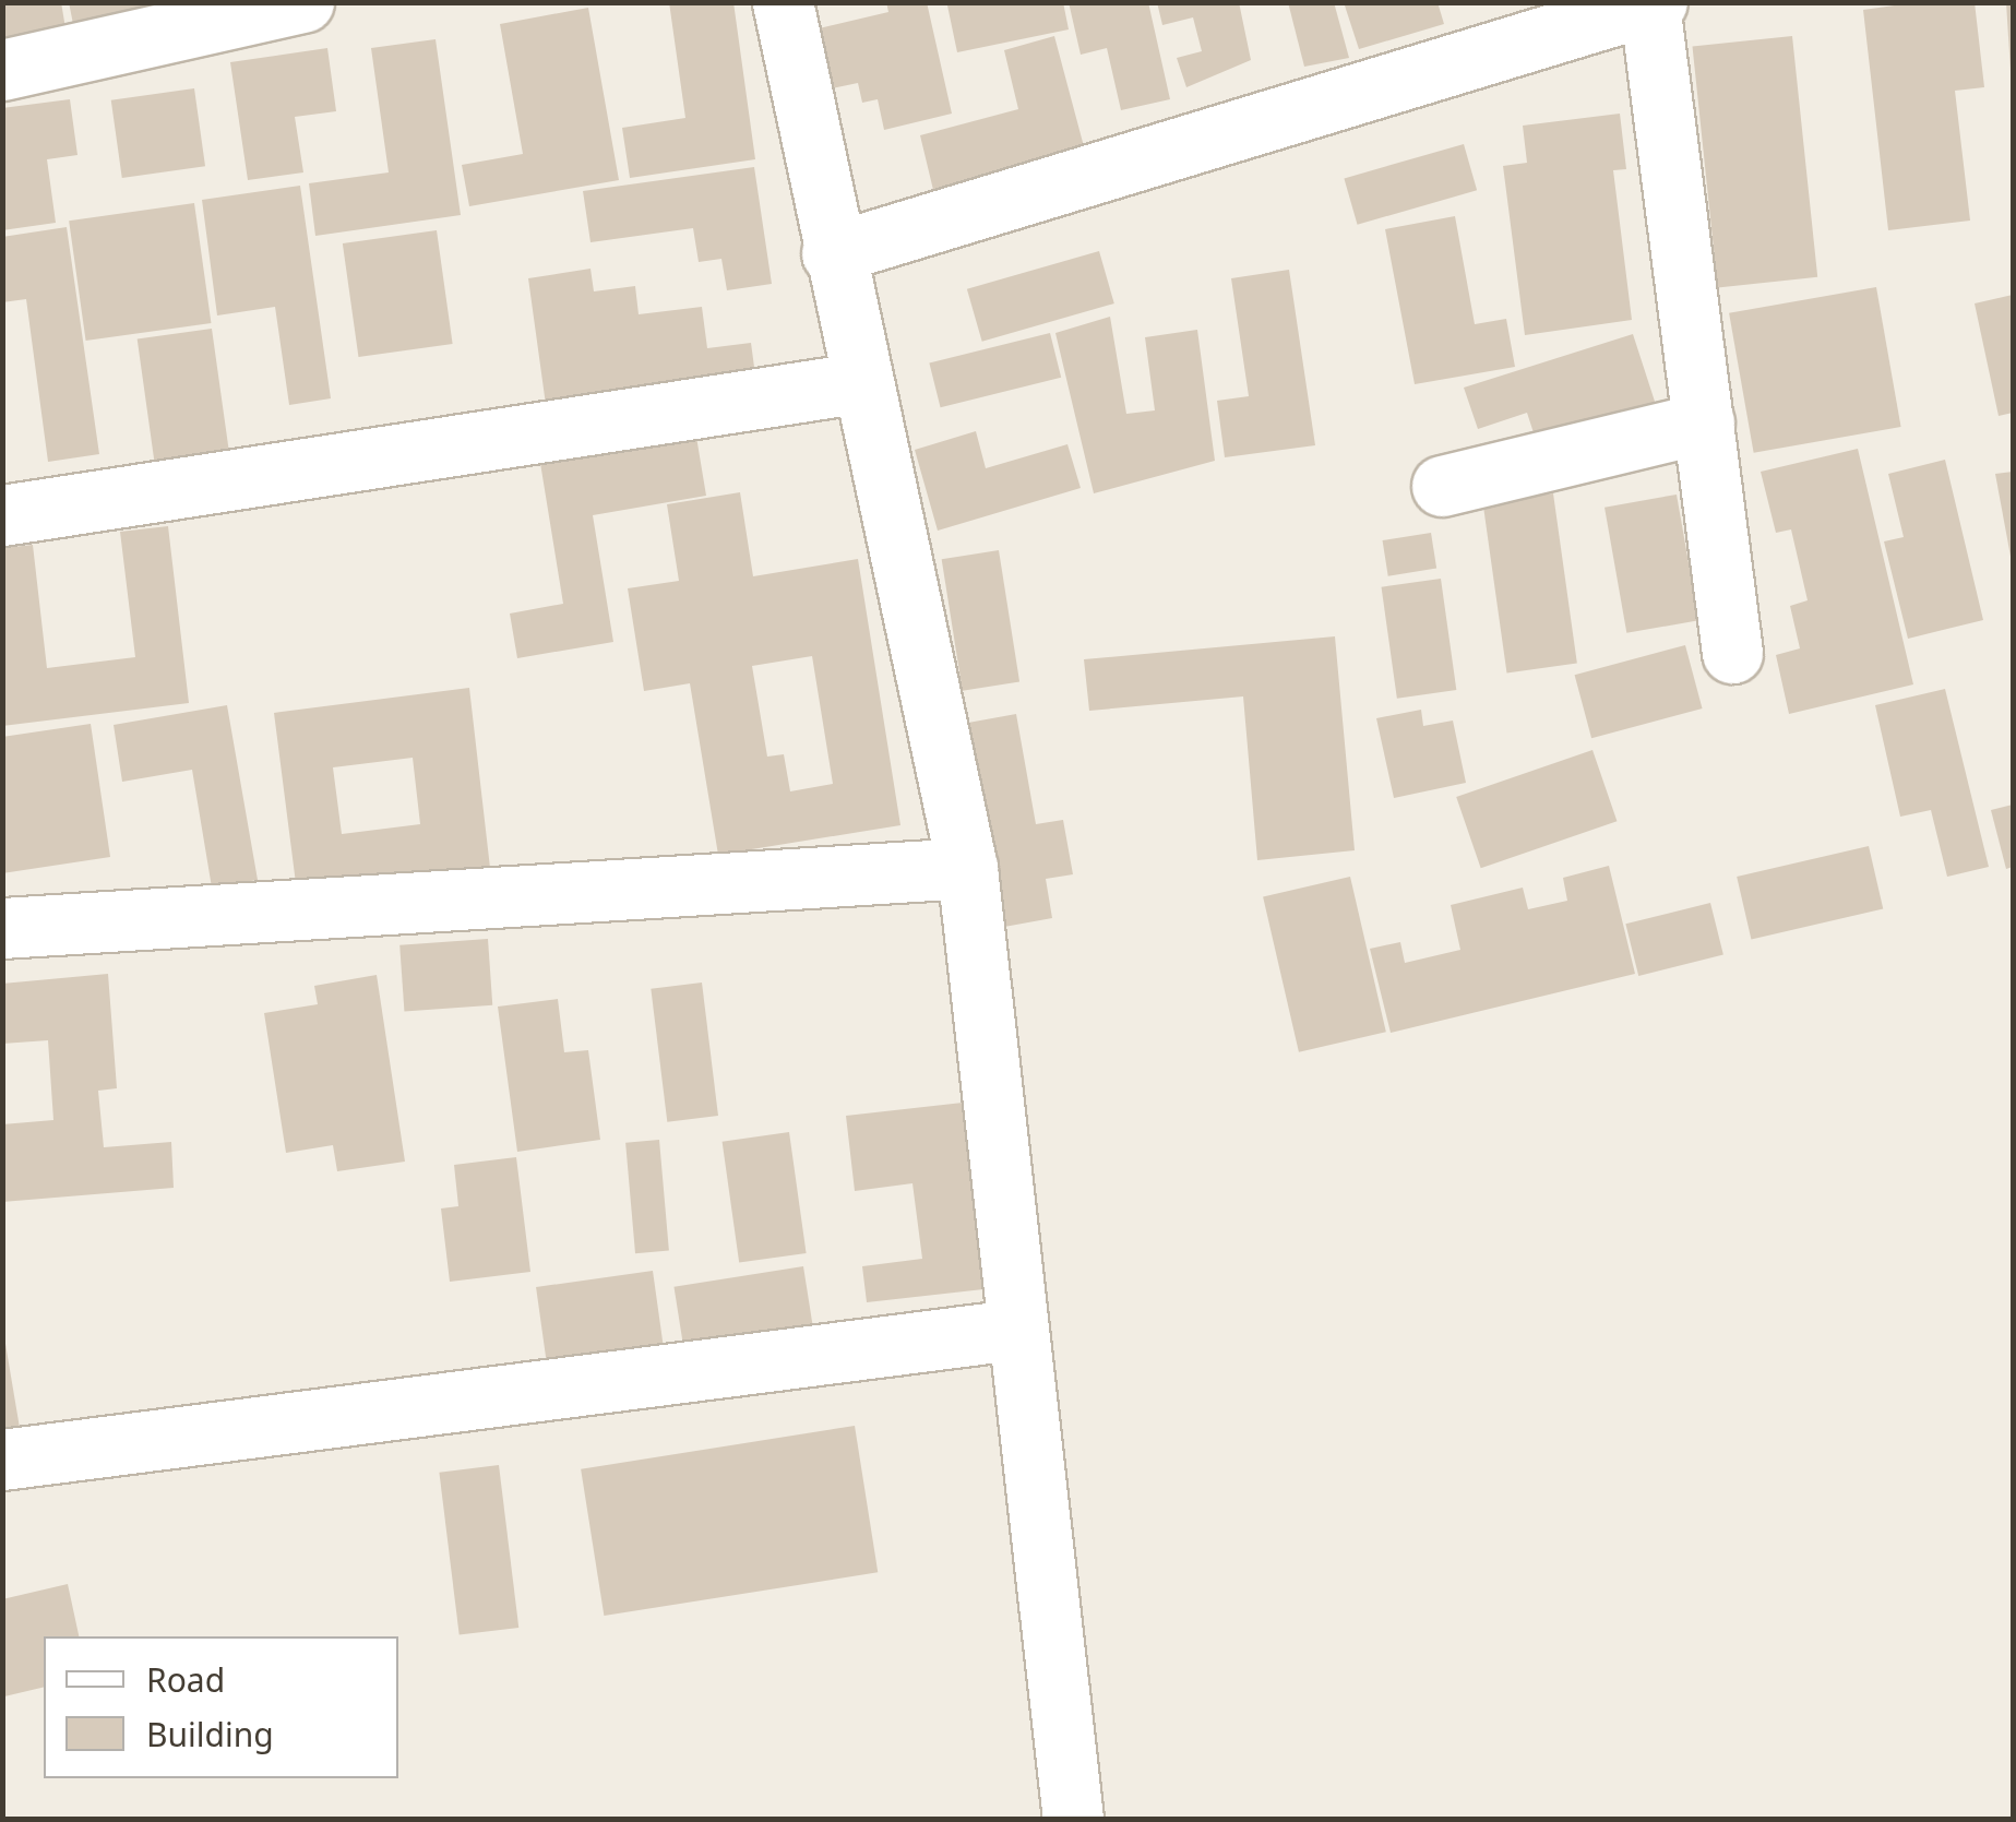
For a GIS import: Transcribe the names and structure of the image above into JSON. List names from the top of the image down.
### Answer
{
  "legend": ["Road", "Building"]
}
